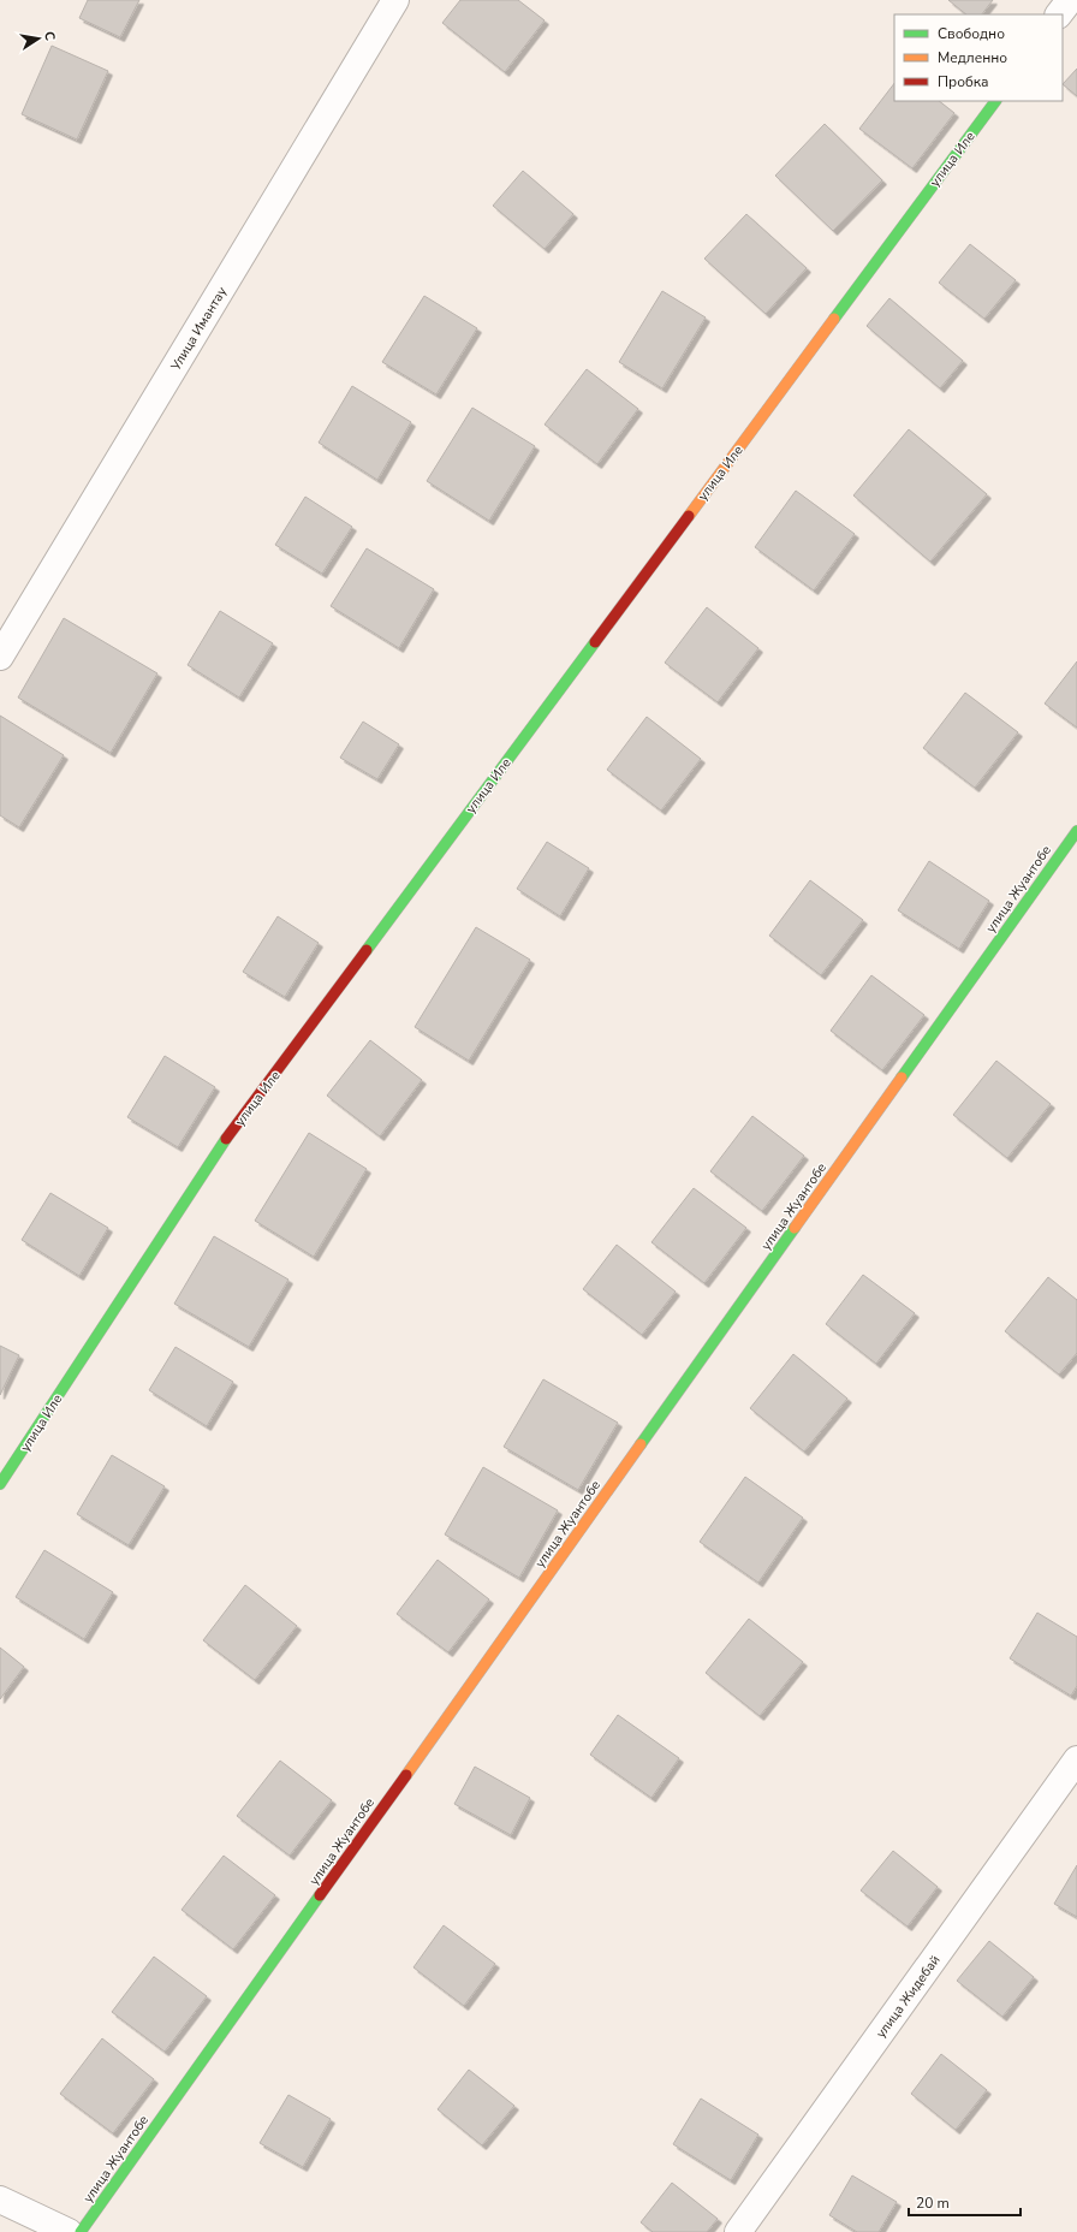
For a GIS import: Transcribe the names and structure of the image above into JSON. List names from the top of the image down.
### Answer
{
  "streets": {
    "street": [
      "улица Иле",
      "Улица Имантау",
      "улица Жуантобе",
      "улица Жидебай"
    ]
  },
  "legend": ["Свободно", "Медленно", "Пробка"],
  "scale_bar": "20 m",
  "north": "right"
}
